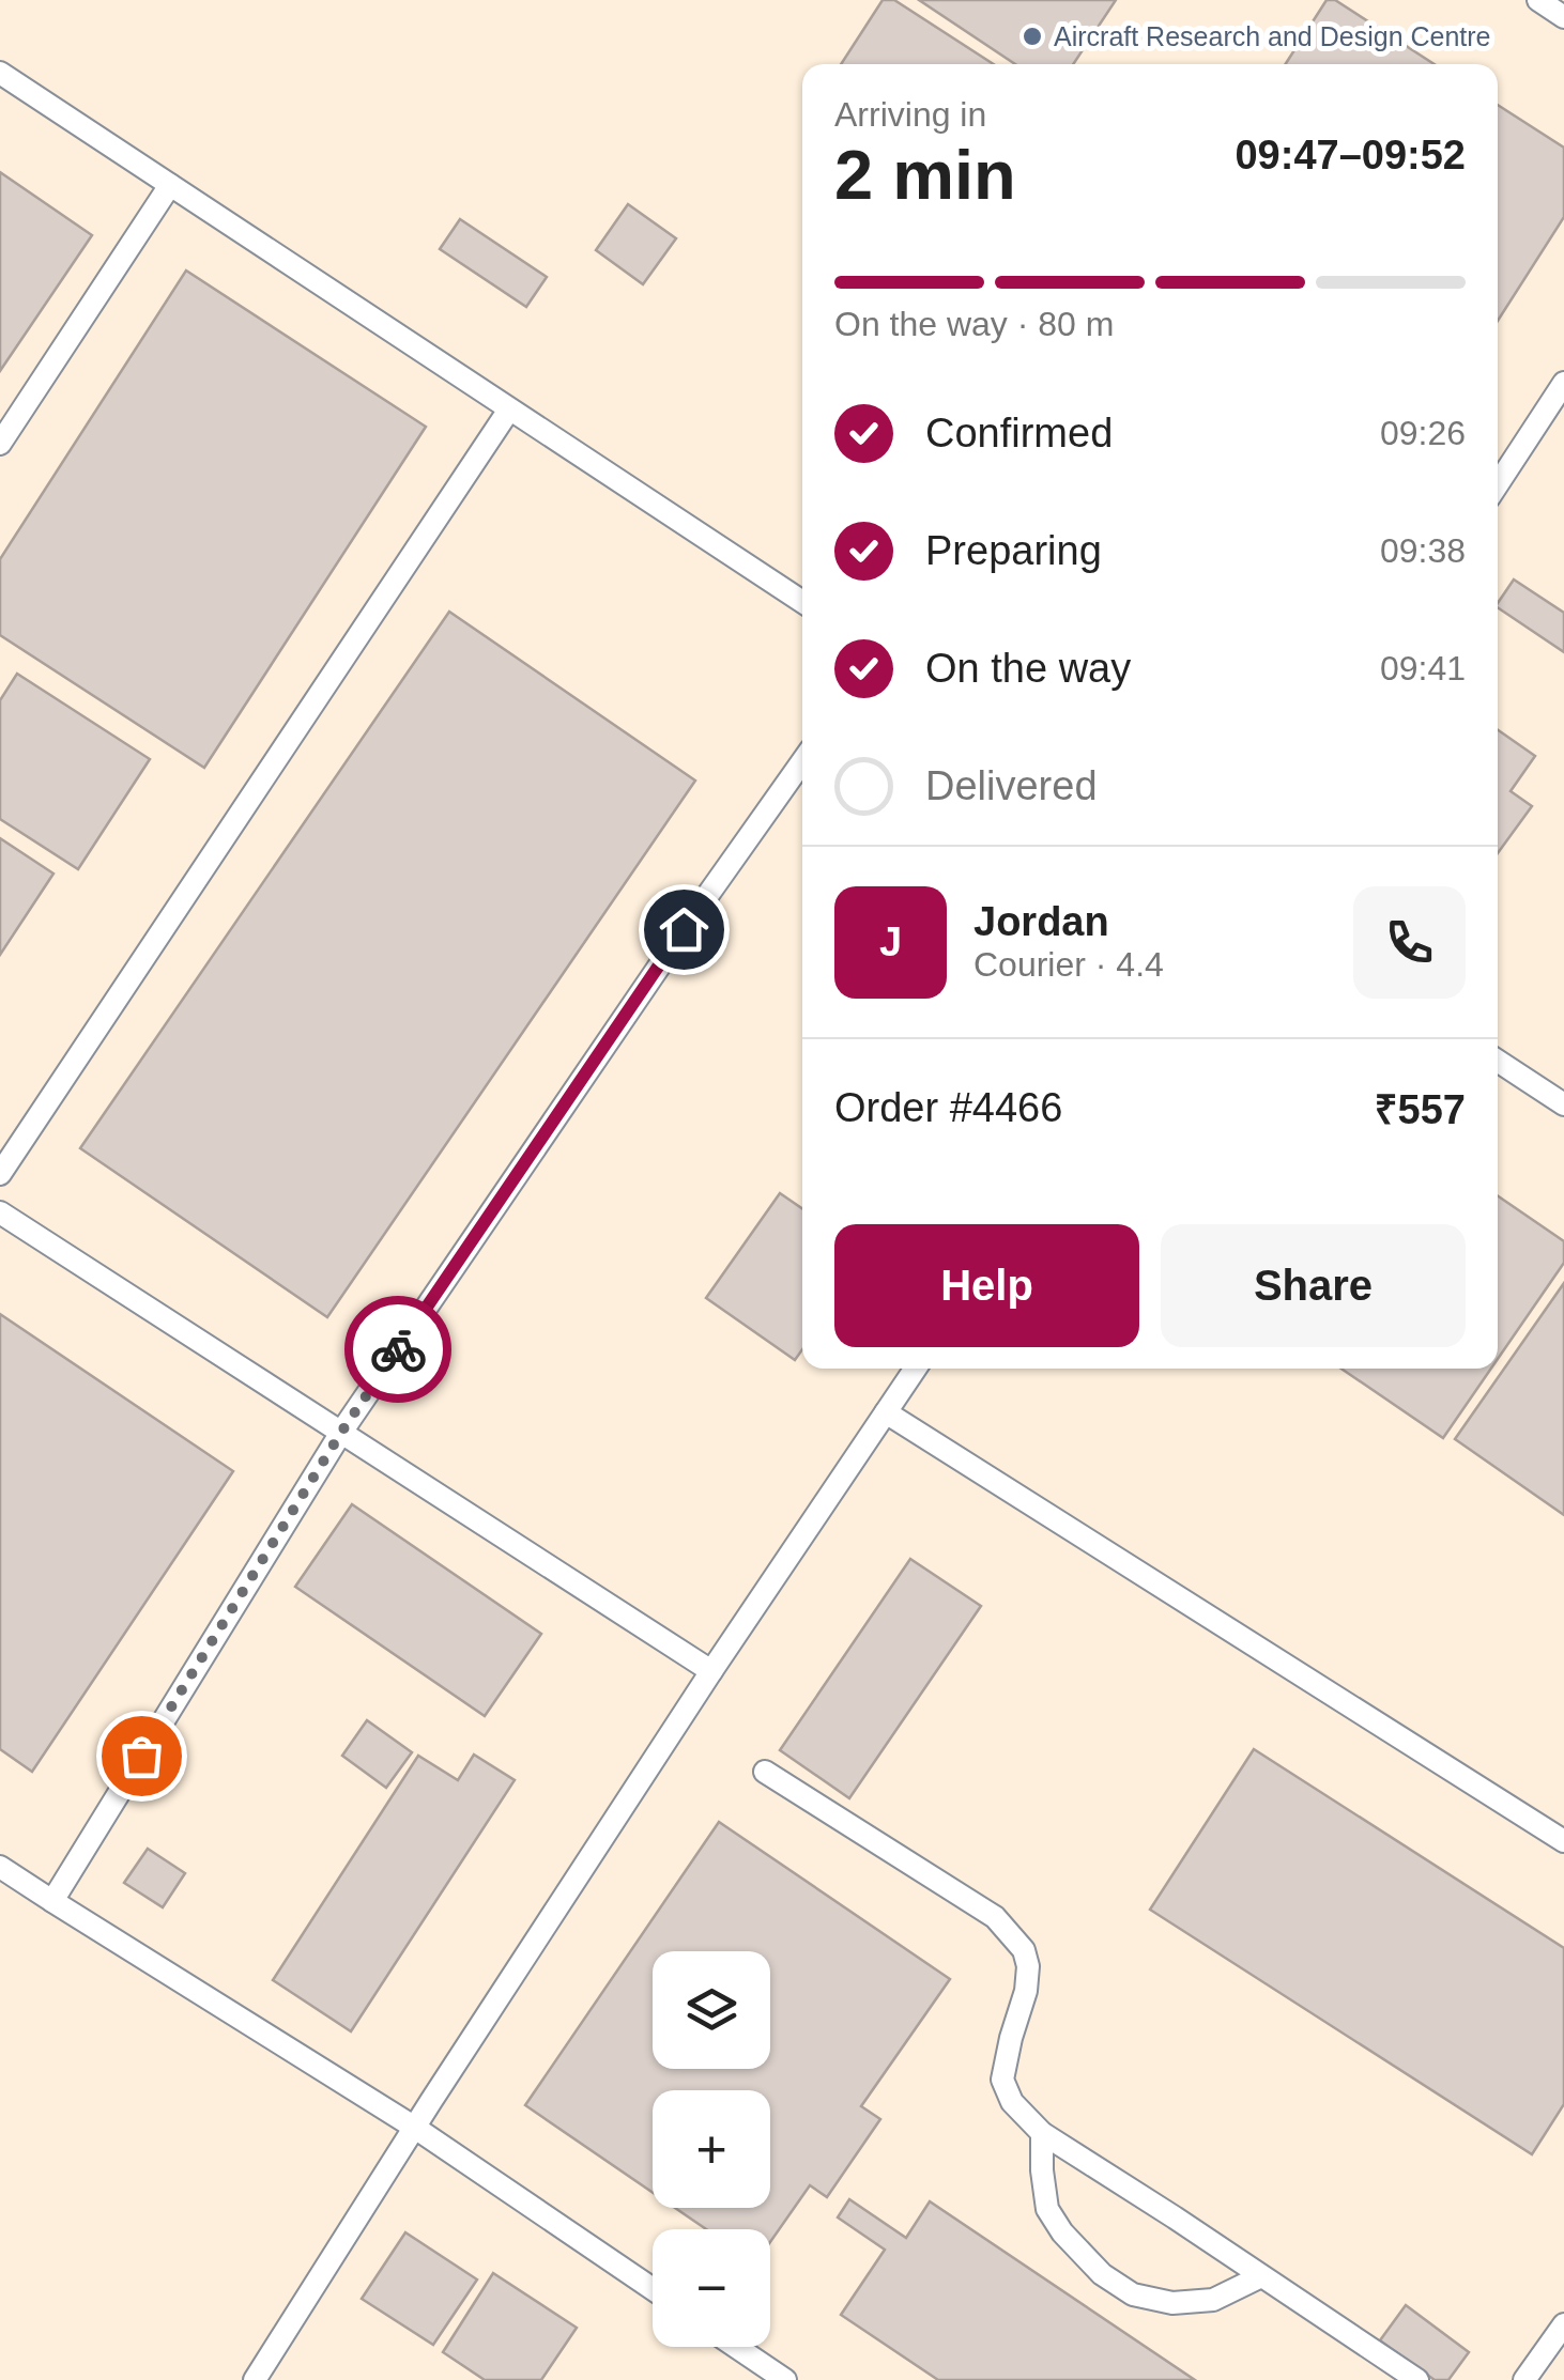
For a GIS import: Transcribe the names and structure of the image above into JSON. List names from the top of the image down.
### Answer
{
  "places": ["Aircraft Research and Design Centre"],
  "page": {
    "heading": ["2 min", "Arriving in", "09:47–09:52"],
    "panel": [
      "Jordan",
      "Courier · 4.4",
      "Order #4466",
      "₹557"
    ],
    "bar": "On the way · 80 m",
    "list": [
      ["Confirmed", "09:26"],
      ["Preparing", "09:38"],
      ["On the way", "09:41"],
      "Delivered"
    ],
    "round": "J",
    "buttons": ["Help", "Share"],
    "map_buttons": ["+", "−"]
  }
}
